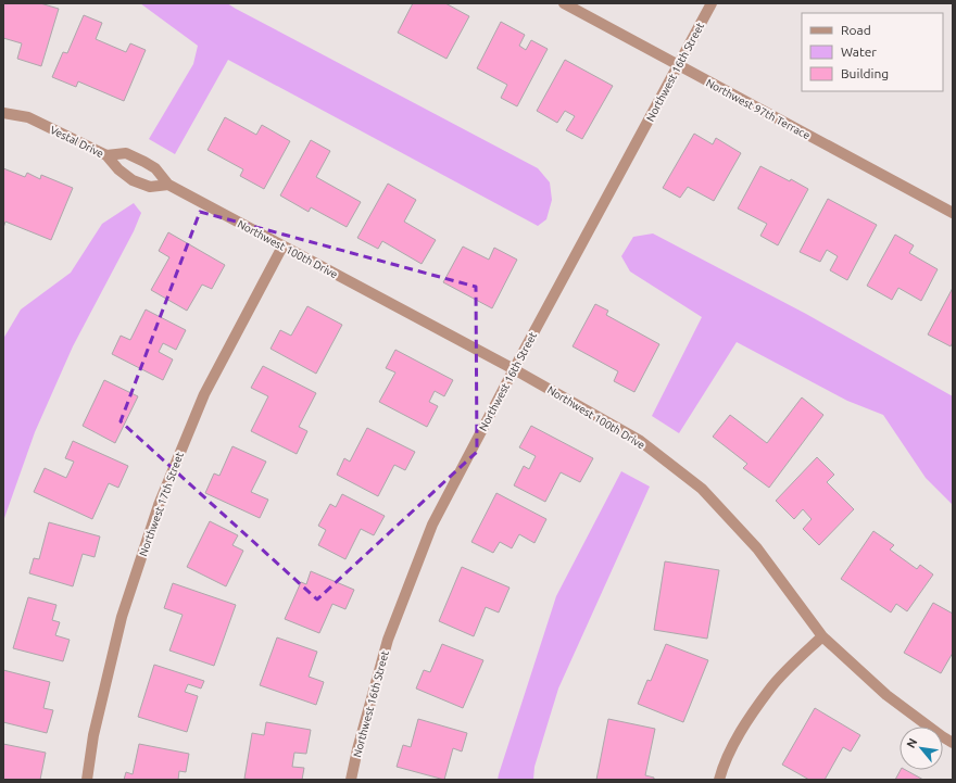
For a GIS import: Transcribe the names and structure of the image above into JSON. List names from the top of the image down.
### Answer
{
  "streets": {
    "street": [
      "Northwest 16th Street",
      "Northwest 97th Terrace",
      "Vestal Drive",
      "Northwest 100th Drive",
      "Northwest 17th Street"
    ]
  },
  "crossings": [
    ["Northwest 16th Street", "Northwest 97th Terrace"],
    ["Northwest 16th Street", "Northwest 100th Drive"],
    ["Vestal Drive", "Northwest 100th Drive"],
    ["Northwest 100th Drive", "Northwest 17th Street"]
  ],
  "legend": ["Road", "Water", "Building"],
  "north": "top left"
}
